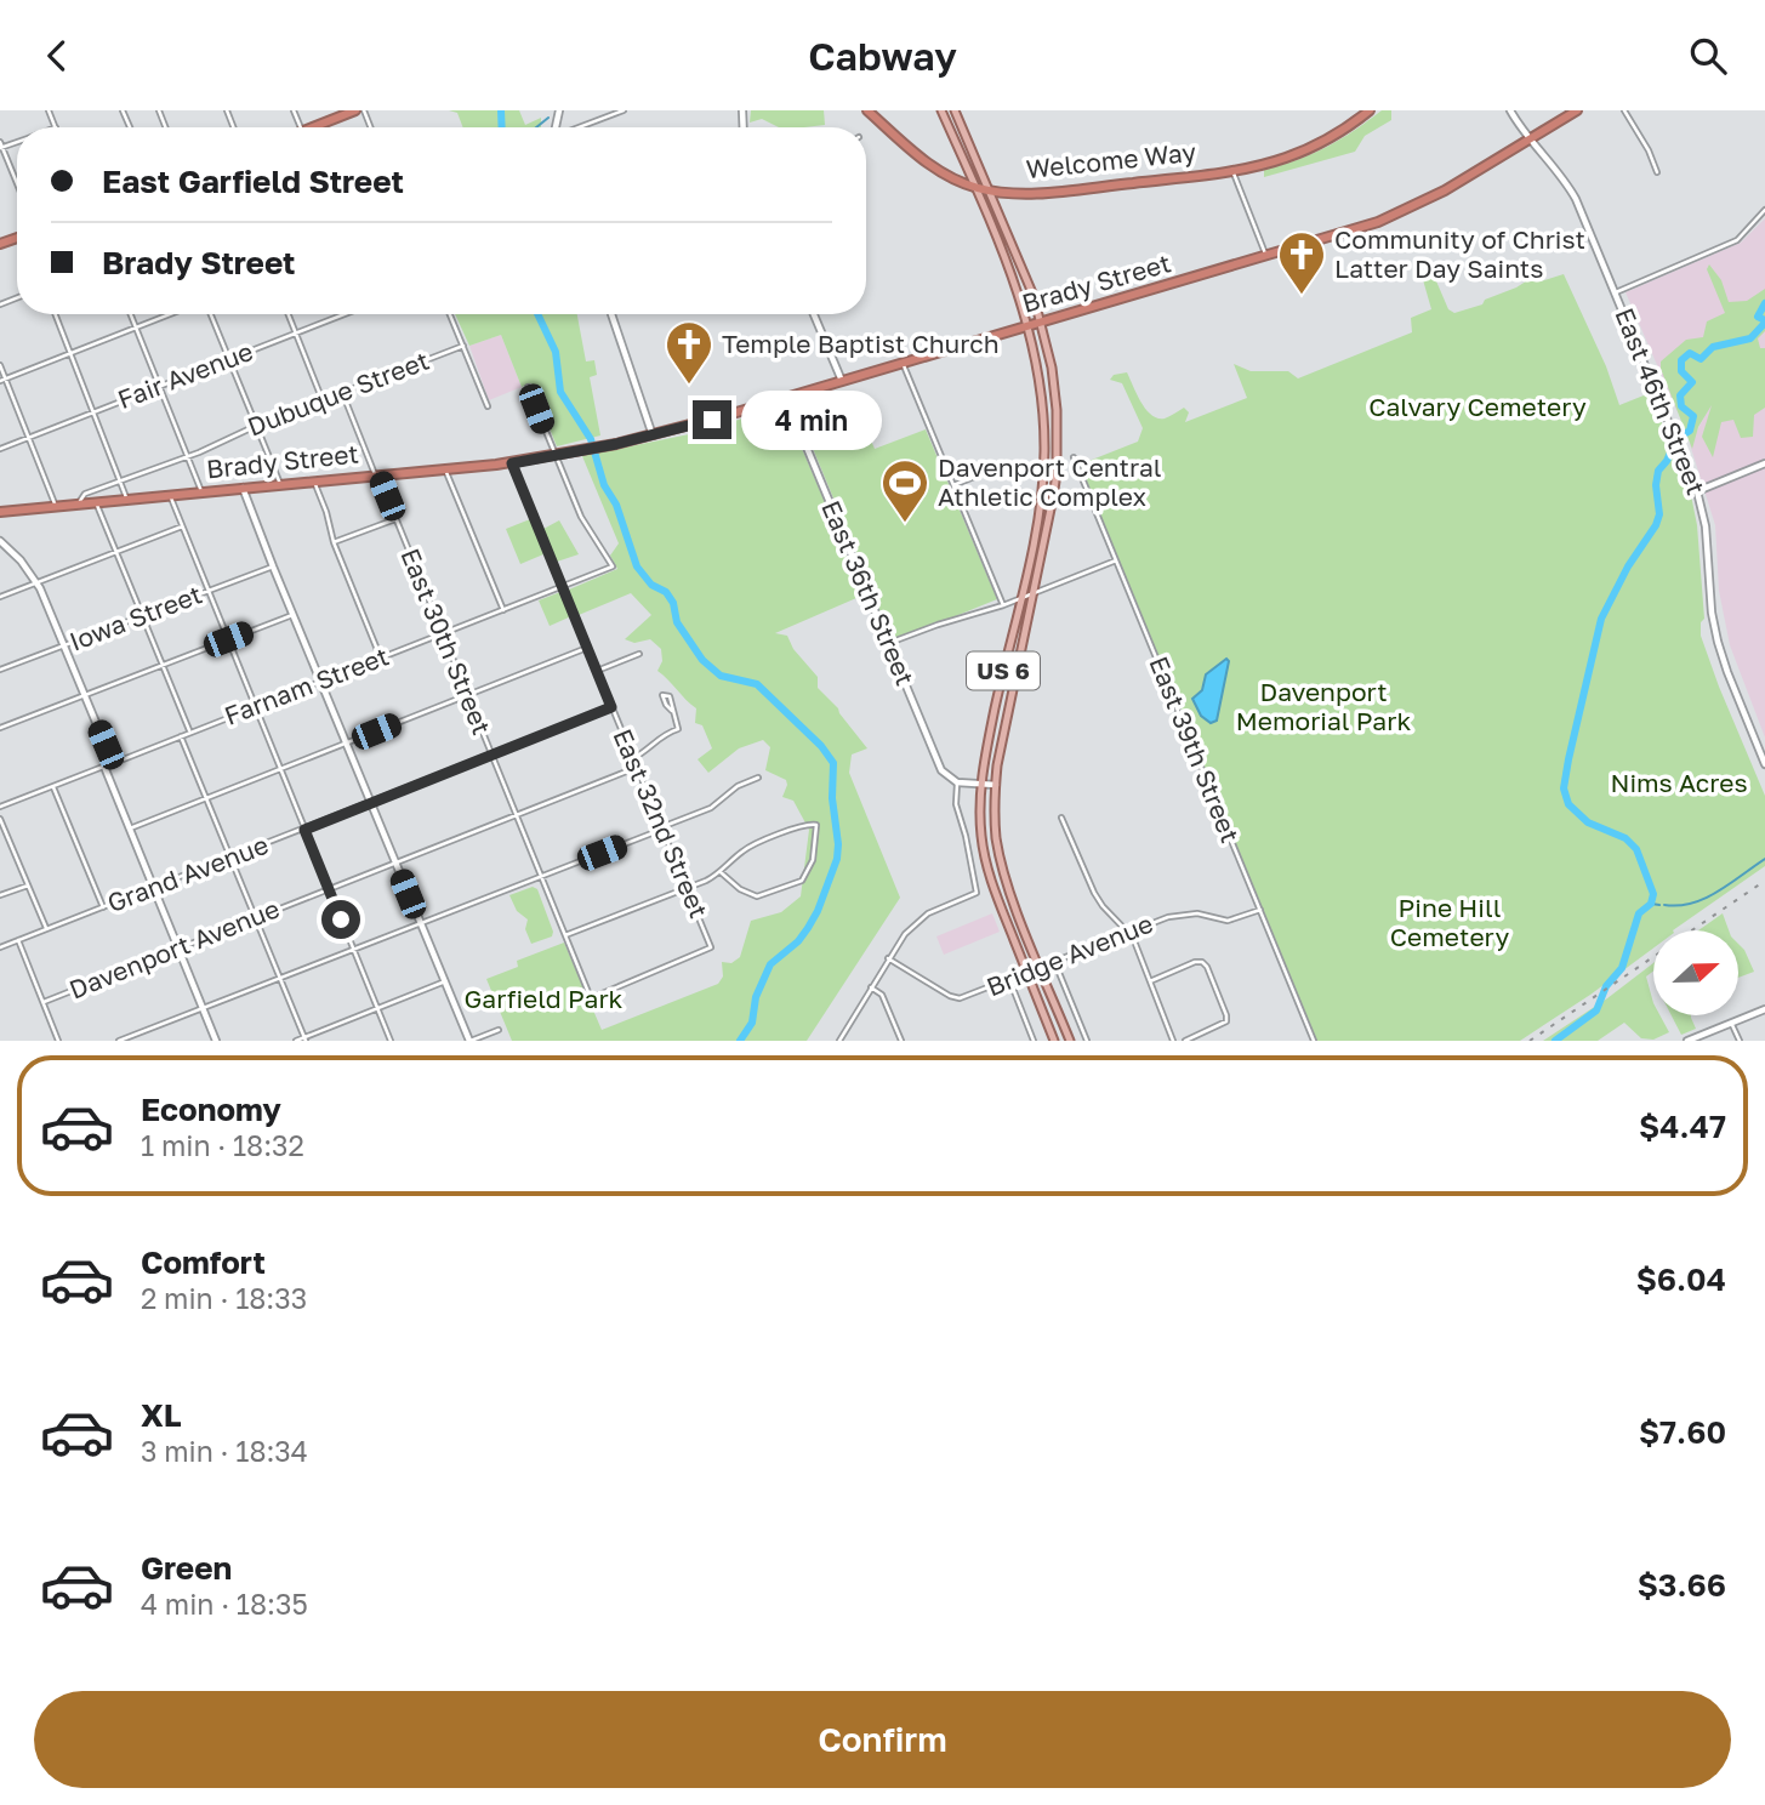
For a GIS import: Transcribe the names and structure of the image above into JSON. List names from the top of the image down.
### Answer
{
  "streets": {
    "highway": ["Welcome Way", "Brady Street"],
    "main road": ["US 6"],
    "street": [
      "Fair Avenue",
      "Dubuque Street",
      "East 46th Street",
      "East 36th Street",
      "Iowa Street",
      "East 30th Street",
      "Farnam Street",
      "East 39th Street",
      "East 32nd Street",
      "Grand Avenue",
      "Davenport Avenue",
      "Bridge Avenue"
    ]
  },
  "crossings": [
    ["Welcome Way", "US 6"],
    ["Brady Street", "Dubuque Street"],
    ["Brady Street", "East 46th Street"],
    ["Brady Street", "East 36th Street"],
    ["Brady Street", "East 30th Street"],
    ["Brady Street", "US 6"],
    ["Brady Street", "Farnam Street"],
    ["Brady Street", "East 32nd Street"],
    ["Dubuque Street", "East 30th Street"],
    ["East 36th Street", "Bridge Avenue"],
    ["East 30th Street", "Farnam Street"],
    ["East 30th Street", "East 32nd Street"],
    ["East 30th Street", "Grand Avenue"],
    ["East 30th Street", "Davenport Avenue"],
    ["US 6", "Bridge Avenue"],
    ["Farnam Street", "East 32nd Street"],
    ["East 39th Street", "Bridge Avenue"],
    ["East 32nd Street", "Grand Avenue"],
    ["East 32nd Street", "Davenport Avenue"]
  ],
  "parks": [
    "Calvary Cemetery",
    "Davenport Memorial Park",
    "Nims Acres",
    "Pine Hill Cemetery",
    "Garfield Park"
  ],
  "places": {
    "church": ["Community of Christ Latter Day Saints", "Temple Baptist Church"],
    "sports": ["Davenport Central Athletic Complex"]
  },
  "north": "right",
  "page": {
    "header": "Cabway",
    "banner": ["East Garfield Street", "Brady Street"],
    "bubble": "4 min",
    "list": [
      {
        "name": "Economy",
        "note": "1 min · 18:32",
        "value": "$4.47"
      },
      {
        "name": "Comfort",
        "note": "2 min · 18:33",
        "value": "$6.04"
      },
      {
        "name": "XL",
        "note": "3 min · 18:34",
        "value": "$7.60"
      },
      {
        "name": "Green",
        "note": "4 min · 18:35",
        "value": "$3.66"
      }
    ],
    "buttons": "Confirm"
  }
}
